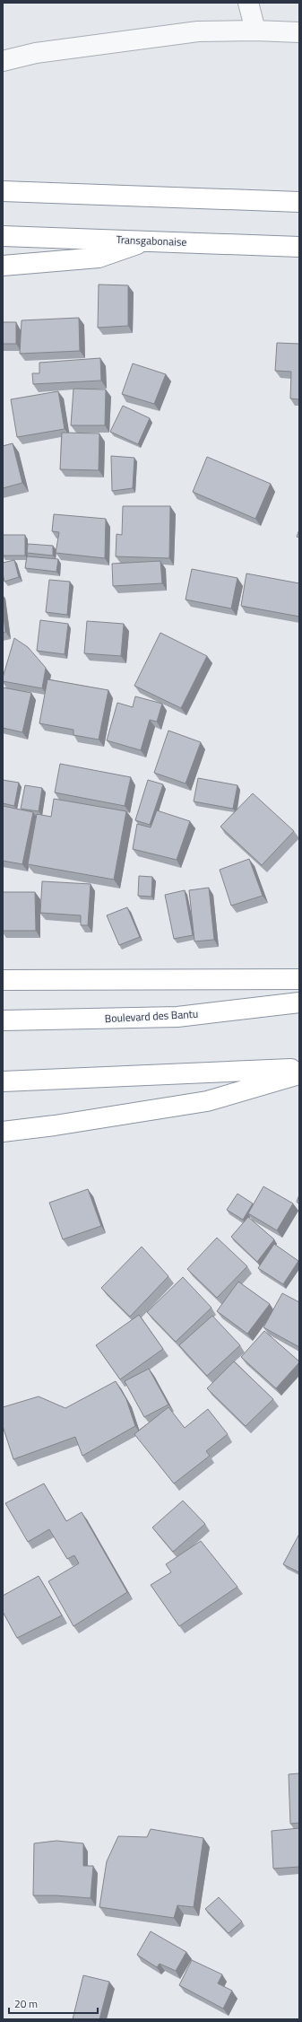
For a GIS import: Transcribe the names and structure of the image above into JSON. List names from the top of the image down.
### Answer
{
  "streets": {
    "highway": ["Transgabonaise", "Boulevard des Bantu"]
  },
  "scale_bar": "20 m"
}
